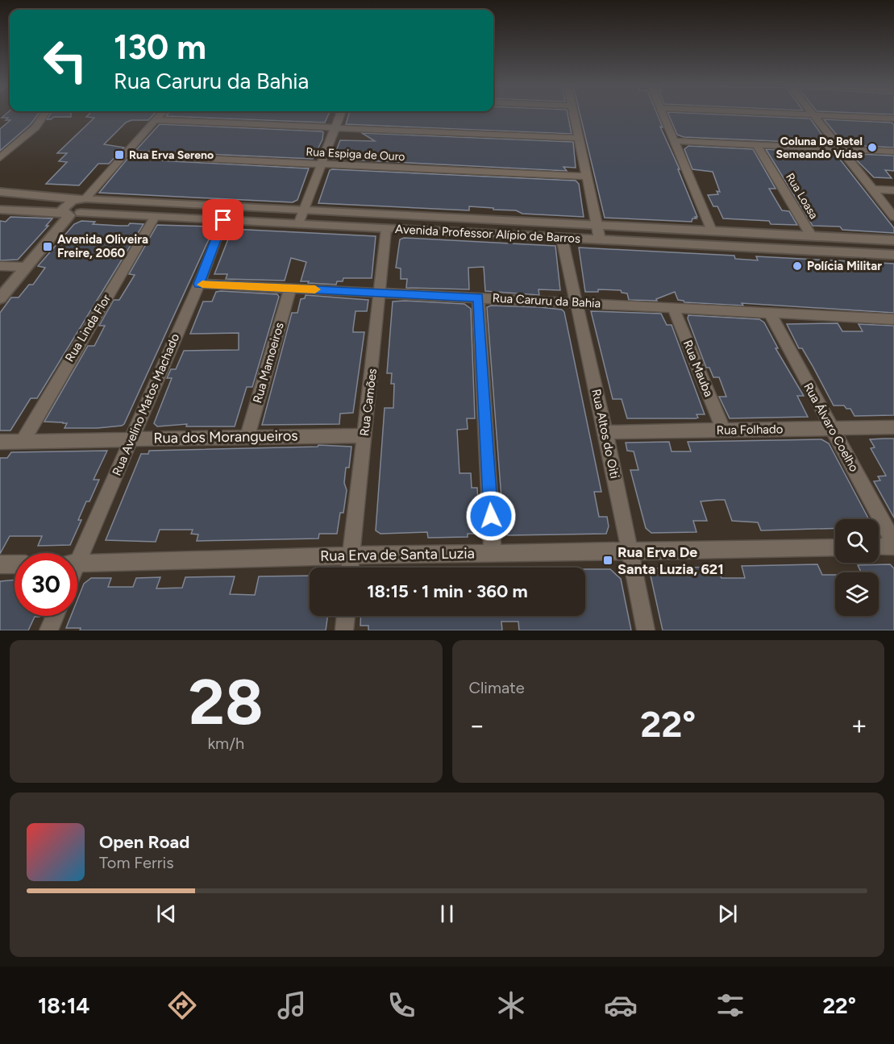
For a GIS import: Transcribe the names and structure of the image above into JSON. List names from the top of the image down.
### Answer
{
  "streets": {
    "street": [
      "Rua Espiga de Ouro",
      "Rua Loasa",
      "Avenida Professor Alípio de Barros",
      "Rua Caruru da Bahia",
      "Rua Linda Flor",
      "Rua Mamoeiros",
      "Rua Mauba",
      "Rua Camões",
      "Rua Avelino Matos Machado",
      "Rua Álvaro Coelho",
      "Rua Folhado",
      "Rua Altos do Oiti",
      "Rua dos Morangueiros",
      "Rua Erva de Santa Luzia"
    ]
  },
  "crossings": [
    ["Rua Loasa", "Avenida Professor Alípio de Barros"],
    ["Avenida Professor Alípio de Barros", "Rua Linda Flor"],
    ["Avenida Professor Alípio de Barros", "Rua Camões"],
    ["Avenida Professor Alípio de Barros", "Rua Avelino Matos Machado"],
    ["Avenida Professor Alípio de Barros", "Rua Altos do Oiti"],
    ["Rua Caruru da Bahia", "Rua Mamoeiros"],
    ["Rua Caruru da Bahia", "Rua Mauba"],
    ["Rua Caruru da Bahia", "Rua Camões"],
    ["Rua Caruru da Bahia", "Rua Avelino Matos Machado"],
    ["Rua Caruru da Bahia", "Rua Álvaro Coelho"],
    ["Rua Caruru da Bahia", "Rua Altos do Oiti"],
    ["Rua Linda Flor", "Rua dos Morangueiros"],
    ["Rua Mamoeiros", "Rua dos Morangueiros"],
    ["Rua Mauba", "Rua Folhado"],
    ["Rua Camões", "Rua dos Morangueiros"],
    ["Rua Camões", "Rua Erva de Santa Luzia"],
    ["Rua Avelino Matos Machado", "Rua dos Morangueiros"],
    ["Rua Álvaro Coelho", "Rua Folhado"],
    ["Rua Folhado", "Rua Altos do Oiti"],
    ["Rua Altos do Oiti", "Rua Erva de Santa Luzia"]
  ],
  "places": {
    "other": ["Coluna De Betel Semeando Vidas", "Polícia Militar"],
    "transit": ["Rua Erva Sereno", "Avenida Oliveira Freire, 2060", "Rua Erva De Santa Luzia, 621"]
  },
  "page": {
    "turn": ["130 m", "Rua Caruru da Bahia"],
    "limit": "30",
    "trip": "18:15 · 1 min · 360 m",
    "tile": [
      ["28", "km/h"],
      "Climate"
    ],
    "heat": ["−", "22°", "+"],
    "song": ["Open Road", "Tom Ferris"],
    "tabs": ["18:14", "22°"]
  }
}
